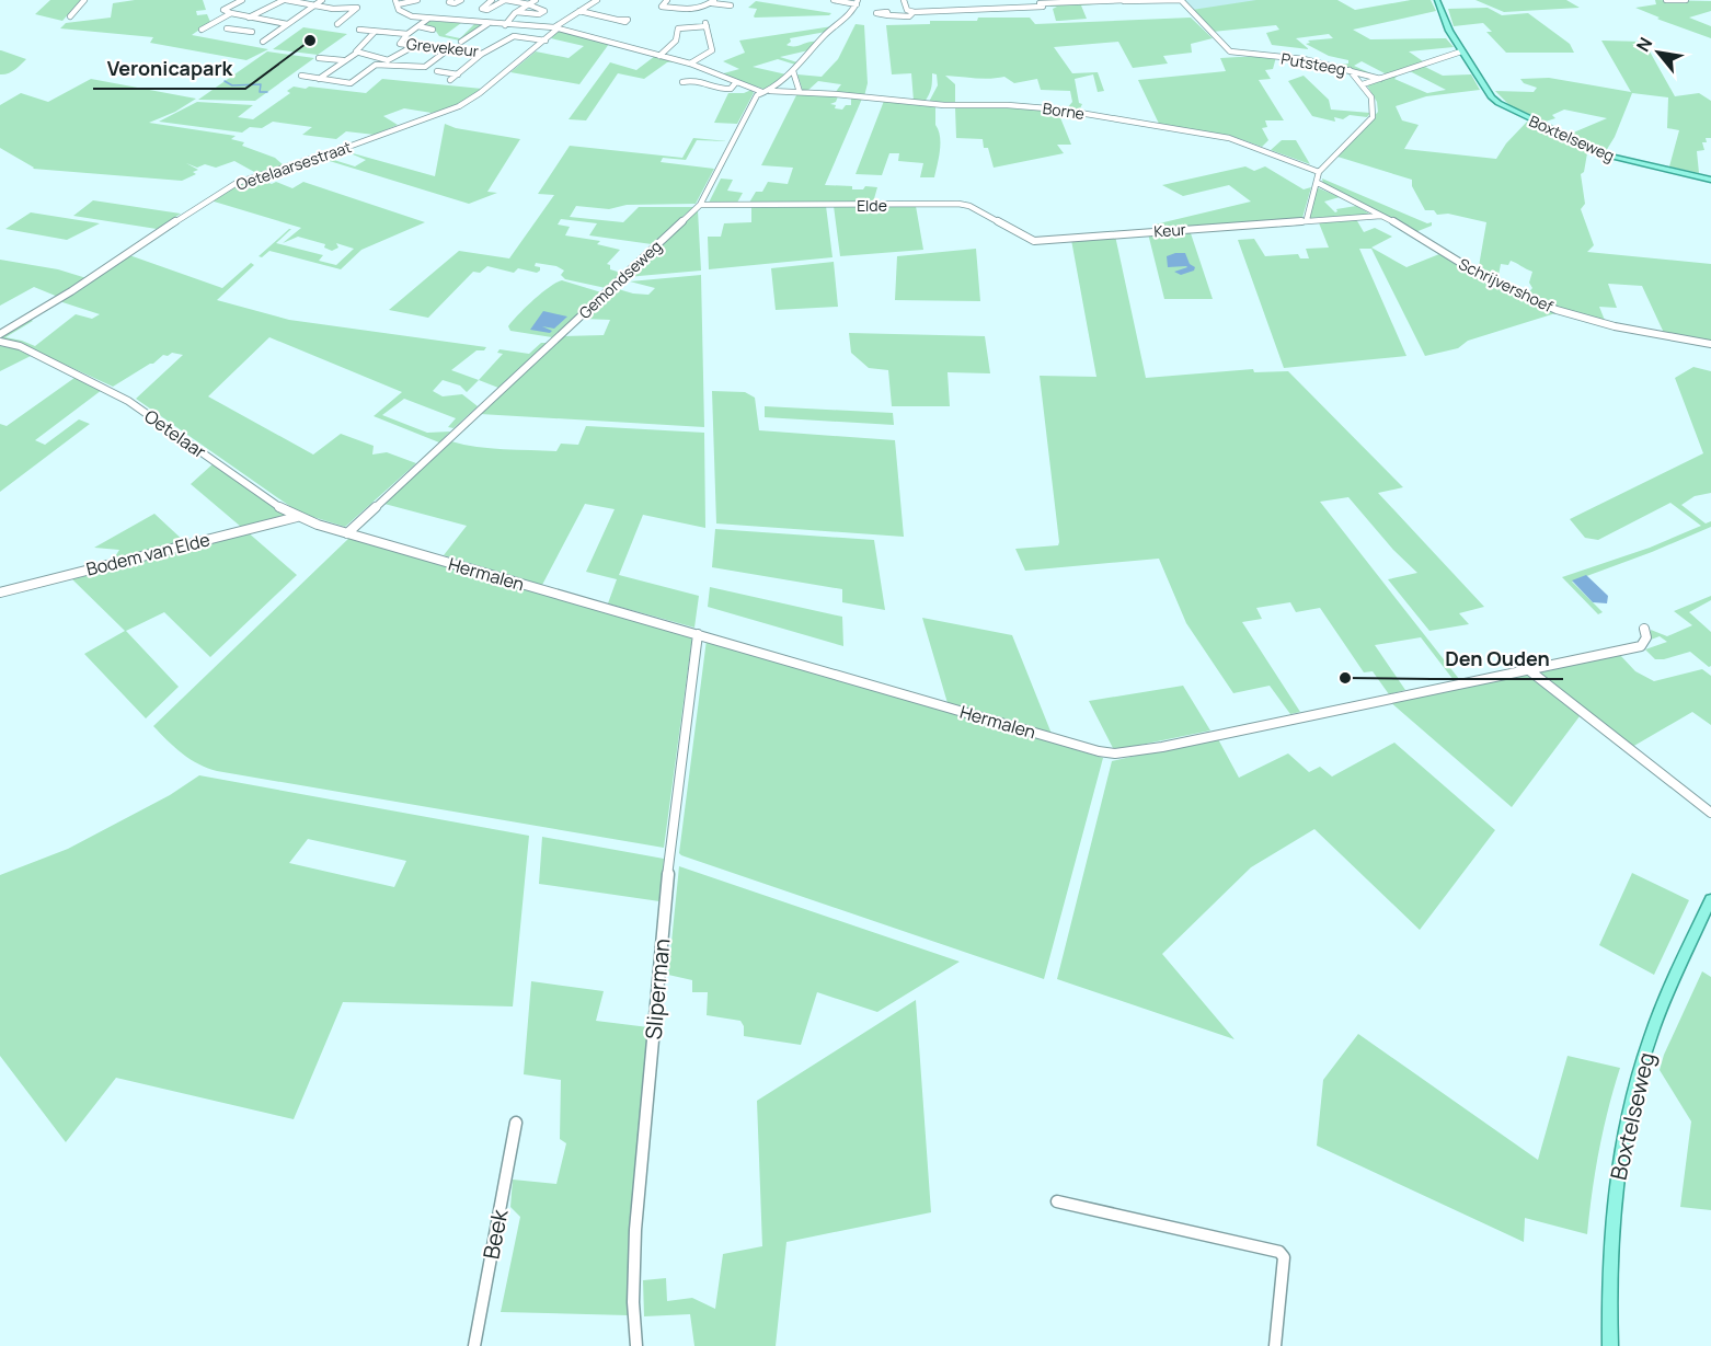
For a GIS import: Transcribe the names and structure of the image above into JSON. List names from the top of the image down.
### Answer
{
  "streets": {
    "main road": ["Boxtelseweg"],
    "street": [
      "Grevekeur",
      "Putsteeg",
      "Borne",
      "Oetelaarsestraat",
      "Elde",
      "Keur",
      "Gemondseweg",
      "Schrijvershoef",
      "Oetelaar",
      "Bodem van Elde",
      "Hermalen",
      "Sliperman",
      "Beek"
    ]
  },
  "crossings": [
    ["Grevekeur", "Borne"],
    ["Grevekeur", "Oetelaarsestraat"],
    ["Borne", "Oetelaarsestraat"],
    ["Borne", "Gemondseweg"],
    ["Elde", "Keur"],
    ["Elde", "Gemondseweg"],
    ["Keur", "Schrijvershoef"],
    ["Gemondseweg", "Oetelaar"],
    ["Gemondseweg", "Hermalen"],
    ["Oetelaar", "Bodem van Elde"],
    ["Oetelaar", "Hermalen"],
    ["Hermalen", "Sliperman"]
  ],
  "places": ["Veronicapark", "Den Ouden"],
  "north": "top left"
}
